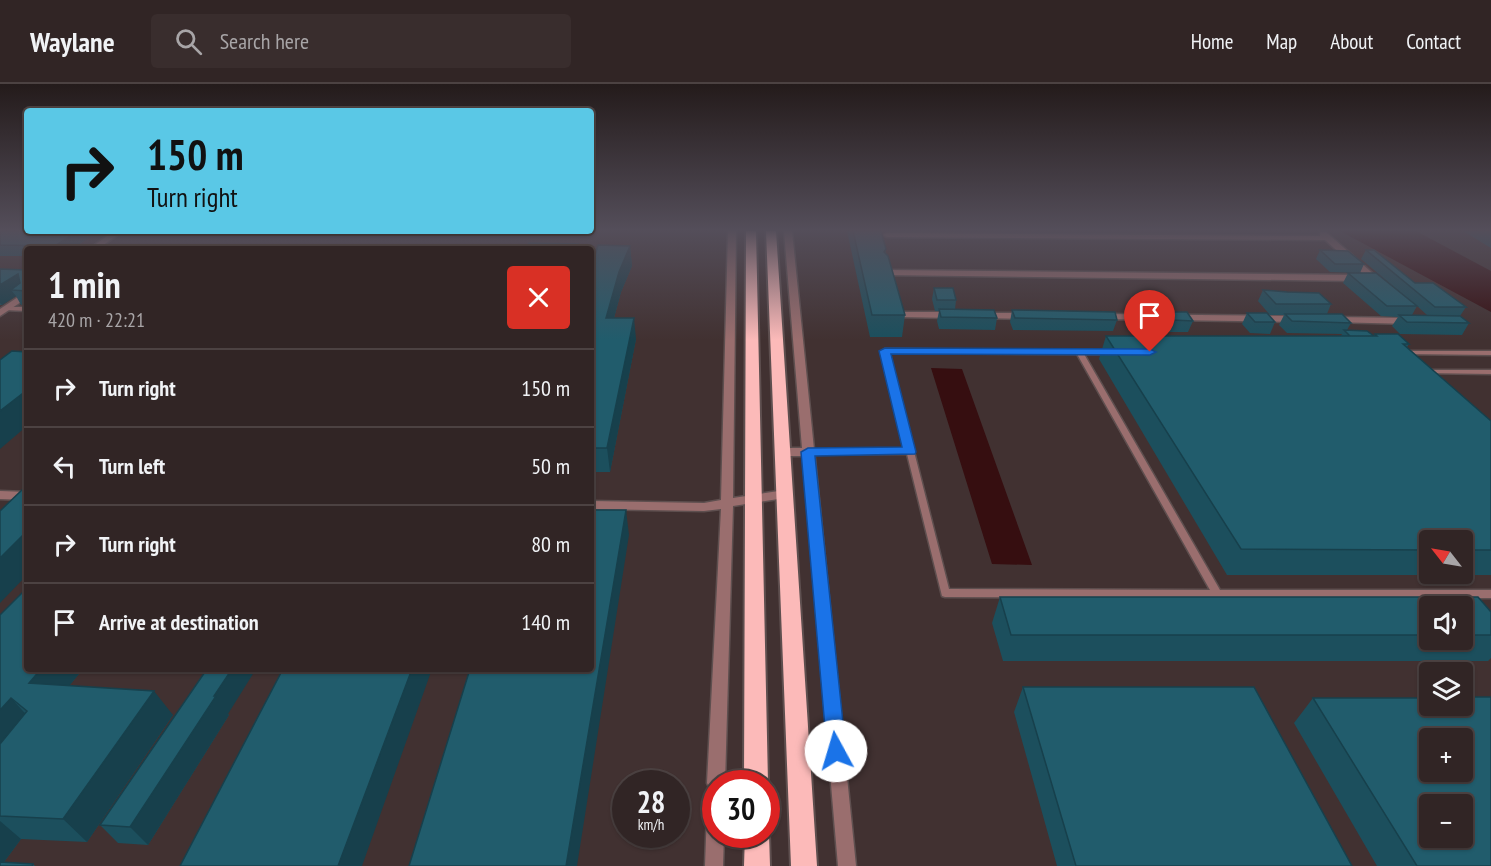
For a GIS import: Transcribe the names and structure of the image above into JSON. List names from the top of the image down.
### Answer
{
  "north": "top left",
  "page": {
    "header": "Waylane",
    "search": "Search here",
    "nav": [
      "Home",
      "Map",
      "About",
      "Contact"
    ],
    "turn": ["150 m", "Turn right"],
    "heading": ["1 min", "420 m · 22:21"],
    "list": [
      {
        "name": "Turn right",
        "value": "150 m"
      },
      {
        "name": "Turn left",
        "value": "50 m"
      },
      {
        "name": "Turn right",
        "value": "80 m"
      },
      {
        "name": "Arrive at destination",
        "value": "140 m"
      }
    ],
    "map_buttons": ["+", "−"],
    "speed": "28 km/h",
    "limit": "30"
  }
}
